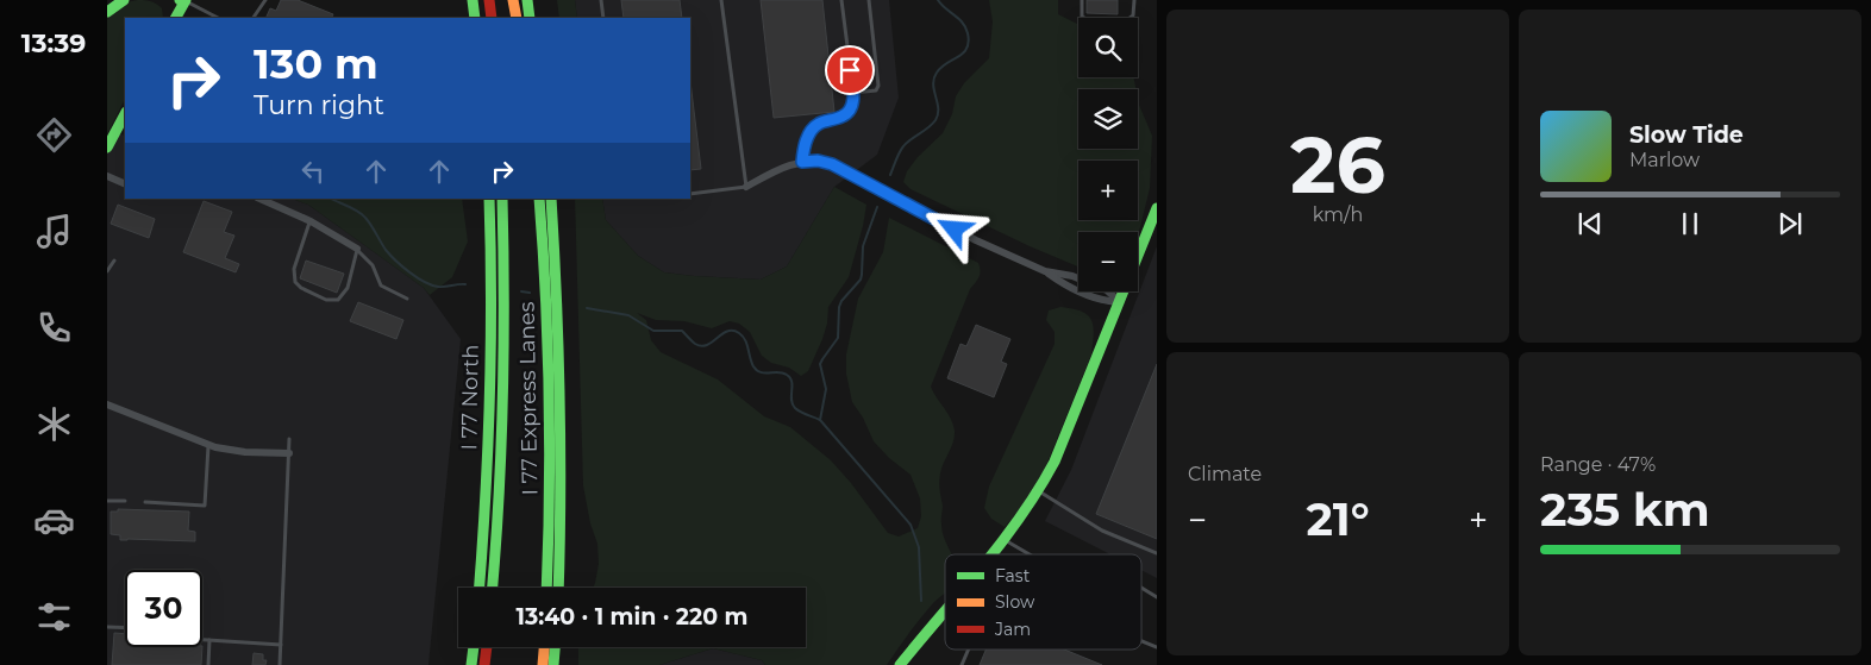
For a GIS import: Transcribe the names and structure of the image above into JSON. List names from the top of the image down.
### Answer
{
  "streets": {
    "main road": ["I 77 North", "I 77 Express Lanes"]
  },
  "legend": ["Fast", "Slow", "Jam"],
  "page": {
    "tabs": "13:39",
    "tile": [
      ["26", "km/h"],
      "Climate",
      ["Range · 47%", "235 km"]
    ],
    "map_buttons": ["+", "−"],
    "turn": ["130 m", "Turn right"],
    "song": ["Slow Tide", "Marlow"],
    "heat": ["−", "21°", "+"],
    "limit": "30",
    "trip": "13:40 · 1 min · 220 m"
  }
}
